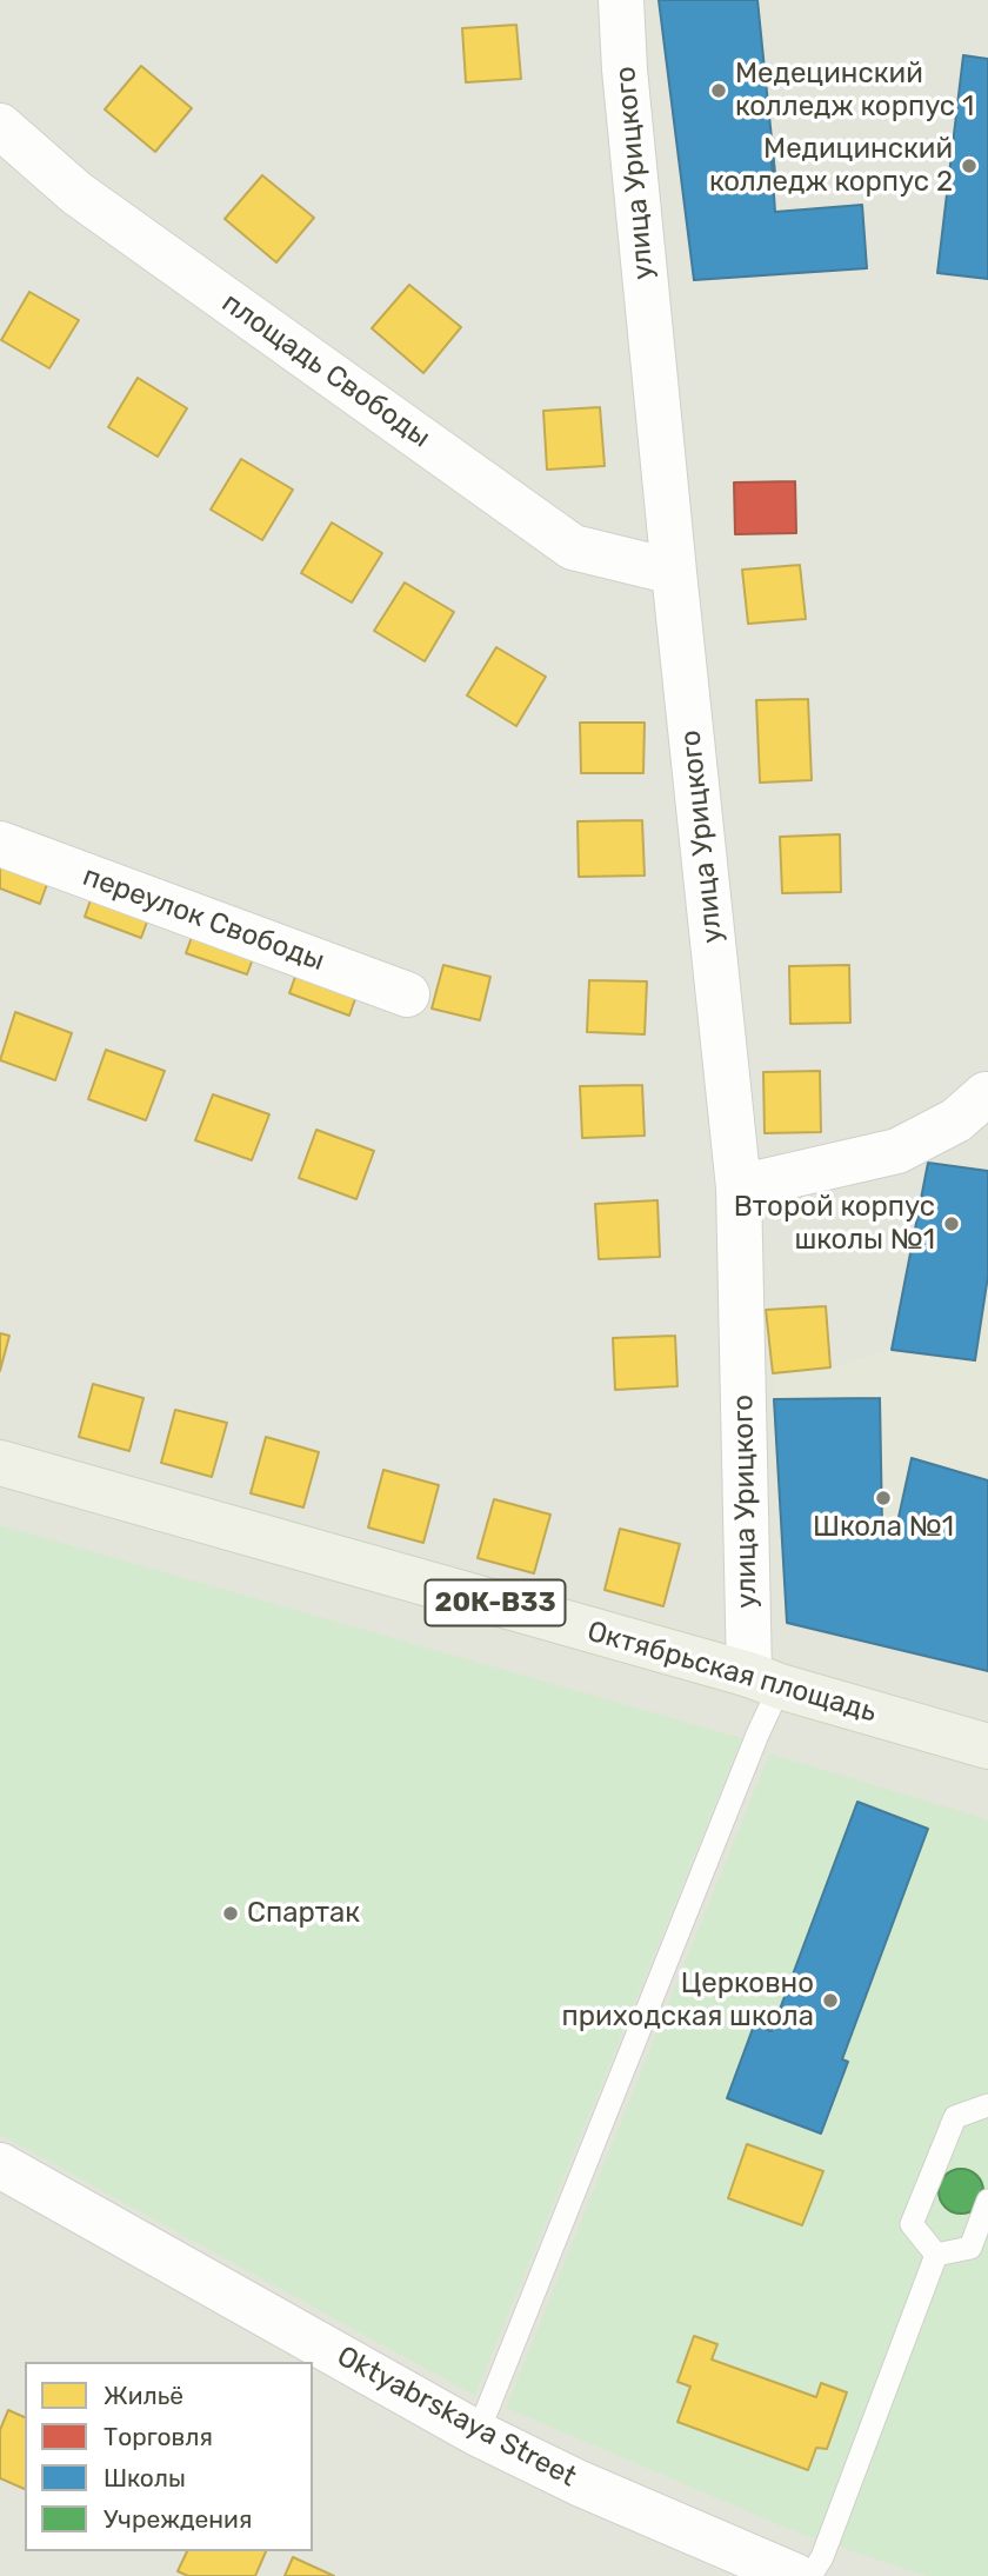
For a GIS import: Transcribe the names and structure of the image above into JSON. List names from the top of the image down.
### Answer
{
  "streets": {
    "main road": ["20К-В33", "Октябрьская площадь"],
    "street": [
      "улица Урицкого",
      "площадь Свободы",
      "переулок Свободы",
      "Oktyabrskaya Street"
    ]
  },
  "crossings": [
    ["улица Урицкого", "площадь Свободы"],
    ["улица Урицкого", "Октябрьская площадь"]
  ],
  "places": [
    "Медецинский колледж корпус 1",
    "Медицинский колледж корпус 2",
    "Второй корпус школы №1",
    "Школа №1",
    "Спартак",
    "Церковно приходская школа"
  ],
  "legend": [
    "Жильё",
    "Торговля",
    "Школы",
    "Учреждения"
  ]
}
